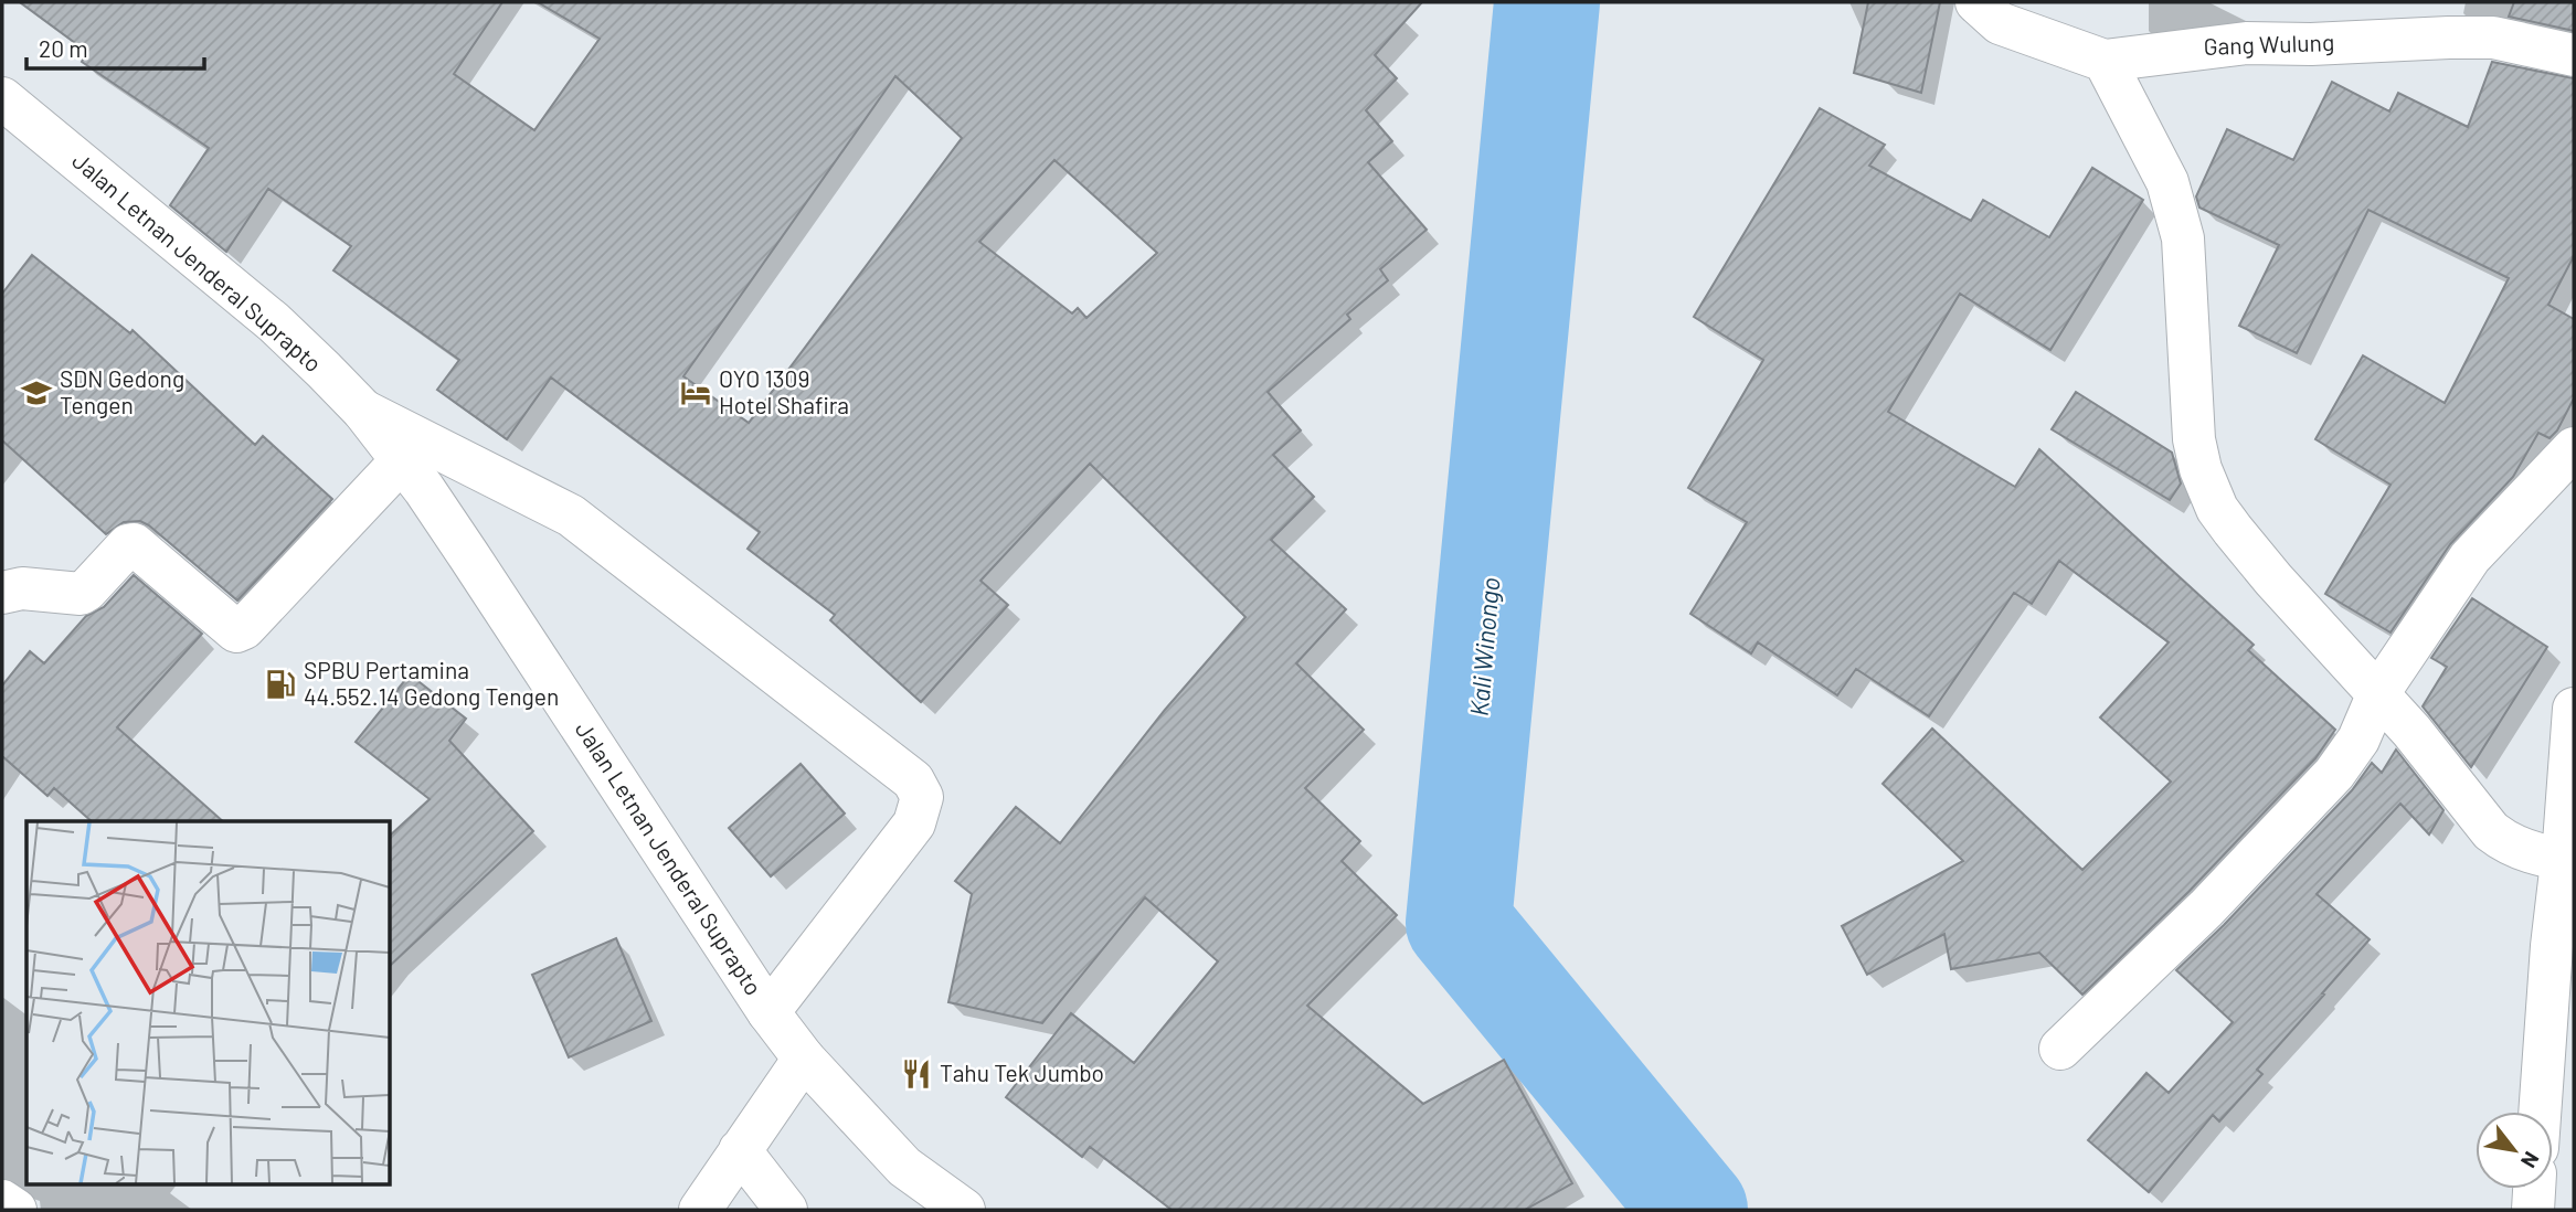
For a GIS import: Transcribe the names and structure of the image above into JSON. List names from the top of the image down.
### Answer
{
  "streets": {
    "street": ["Gang Wulung", "Jalan Letnan Jenderal Suprapto"]
  },
  "water": ["Kali Winongo"],
  "places": {
    "school or university": ["SDN Gedong Tengen"],
    "hotel": ["OYO 1309 Hotel Shafira"],
    "fuel station": ["SPBU Pertamina 44.552.14 Gedong Tengen"],
    "restaurant": ["Tahu Tek Jumbo"]
  },
  "scale_bar": "20 m",
  "north": "bottom right"
}
